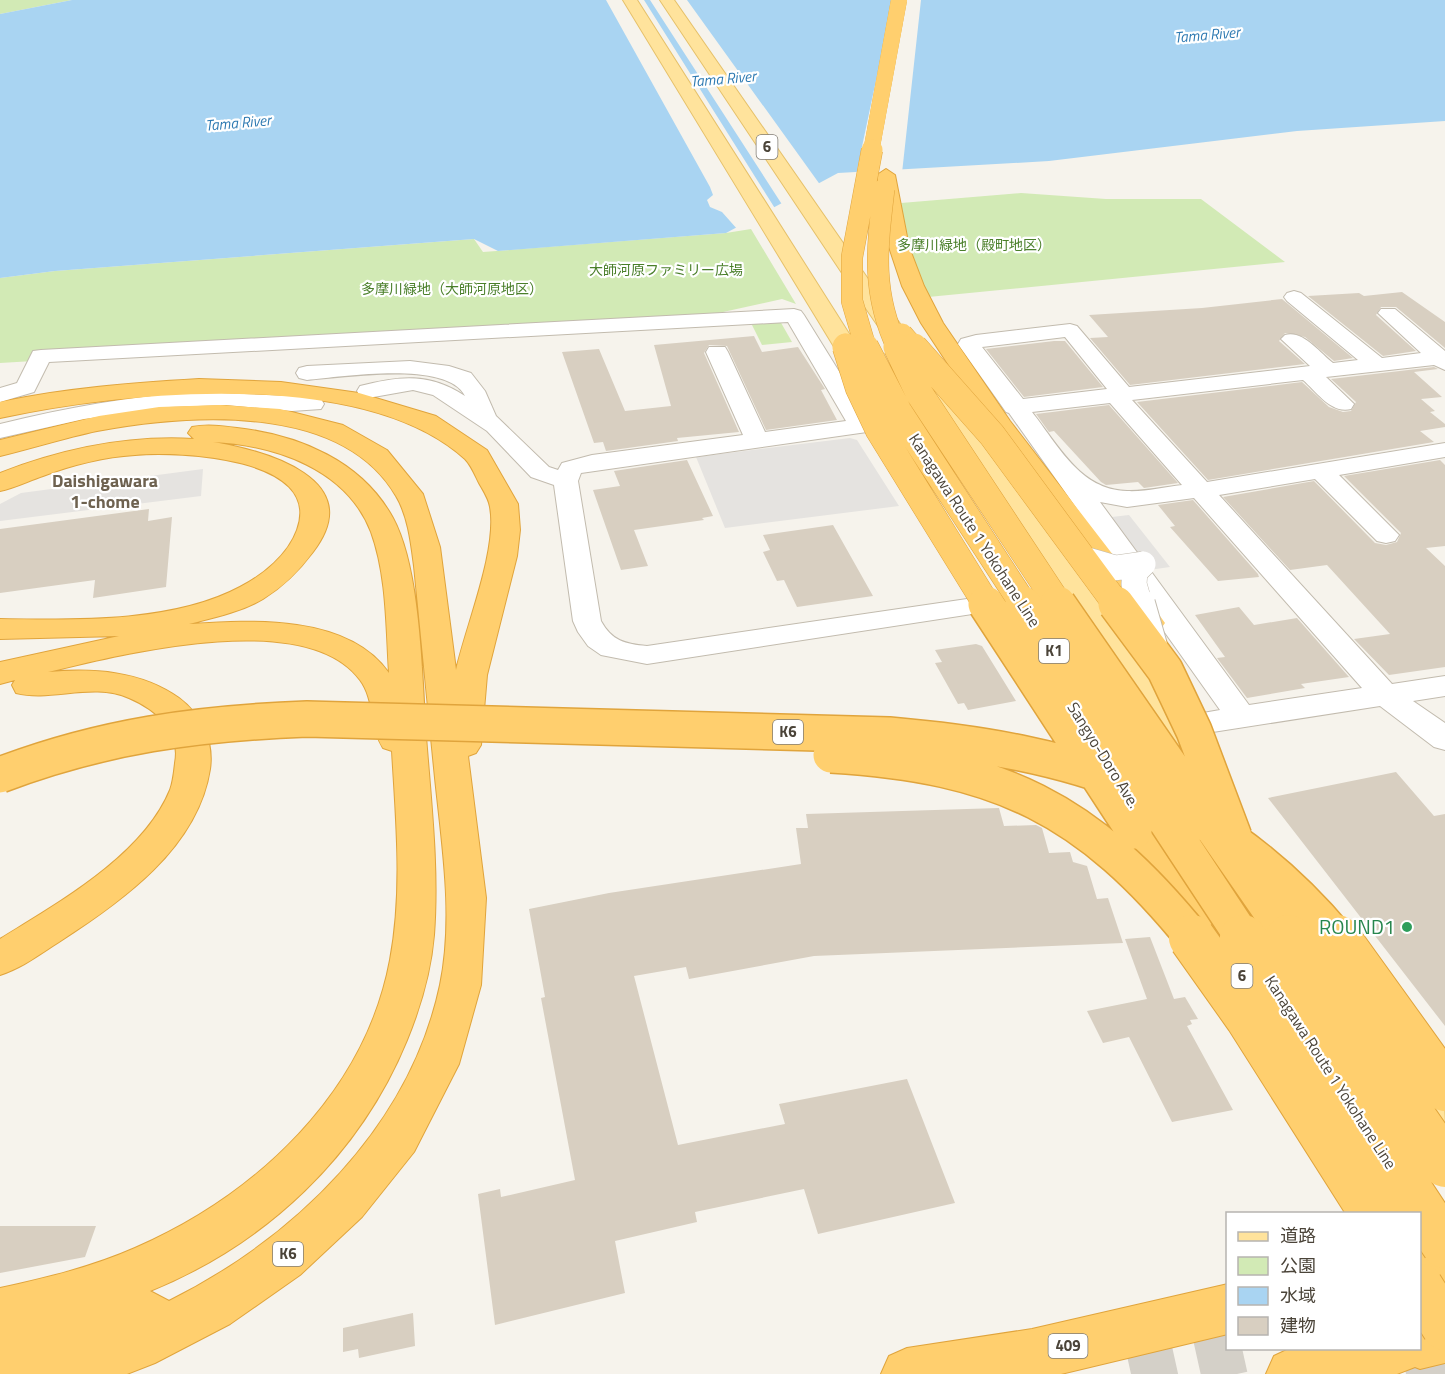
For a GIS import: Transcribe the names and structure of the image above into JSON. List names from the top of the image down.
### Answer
{
  "streets": {
    "highway": [
      "Kanagawa Route 1 Yokohane Line",
      "K1",
      "K6",
      "409"
    ],
    "main road": ["6", "Sangyo-Doro Ave."]
  },
  "crossings": [
    ["6", "Kanagawa Route 1 Yokohane Line"]
  ],
  "districts": ["Daishigawara 1-chome"],
  "water": ["Tama River"],
  "parks": ["多摩川緑地（殿町地区）", "大師河原ファミリー広場", "多摩川緑地（大師河原地区）"],
  "places": ["ROUND1"],
  "legend": [
    "道路",
    "公園",
    "水域",
    "建物"
  ]
}
